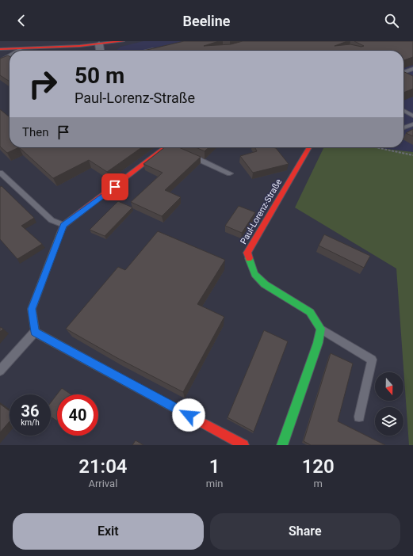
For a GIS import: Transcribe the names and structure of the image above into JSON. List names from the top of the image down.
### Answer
{
  "streets": {
    "street": ["Paul-Lorenz-Straße"]
  },
  "north": "bottom",
  "page": {
    "header": "Beeline",
    "turn": ["50 m", "Paul-Lorenz-Straße"],
    "then": "Then",
    "speed": "36 km/h",
    "limit": "40",
    "eta": [
      "21:04",
      "Arrival",
      "1",
      "min",
      "120",
      "m"
    ],
    "buttons": ["Exit", "Share"]
  }
}
